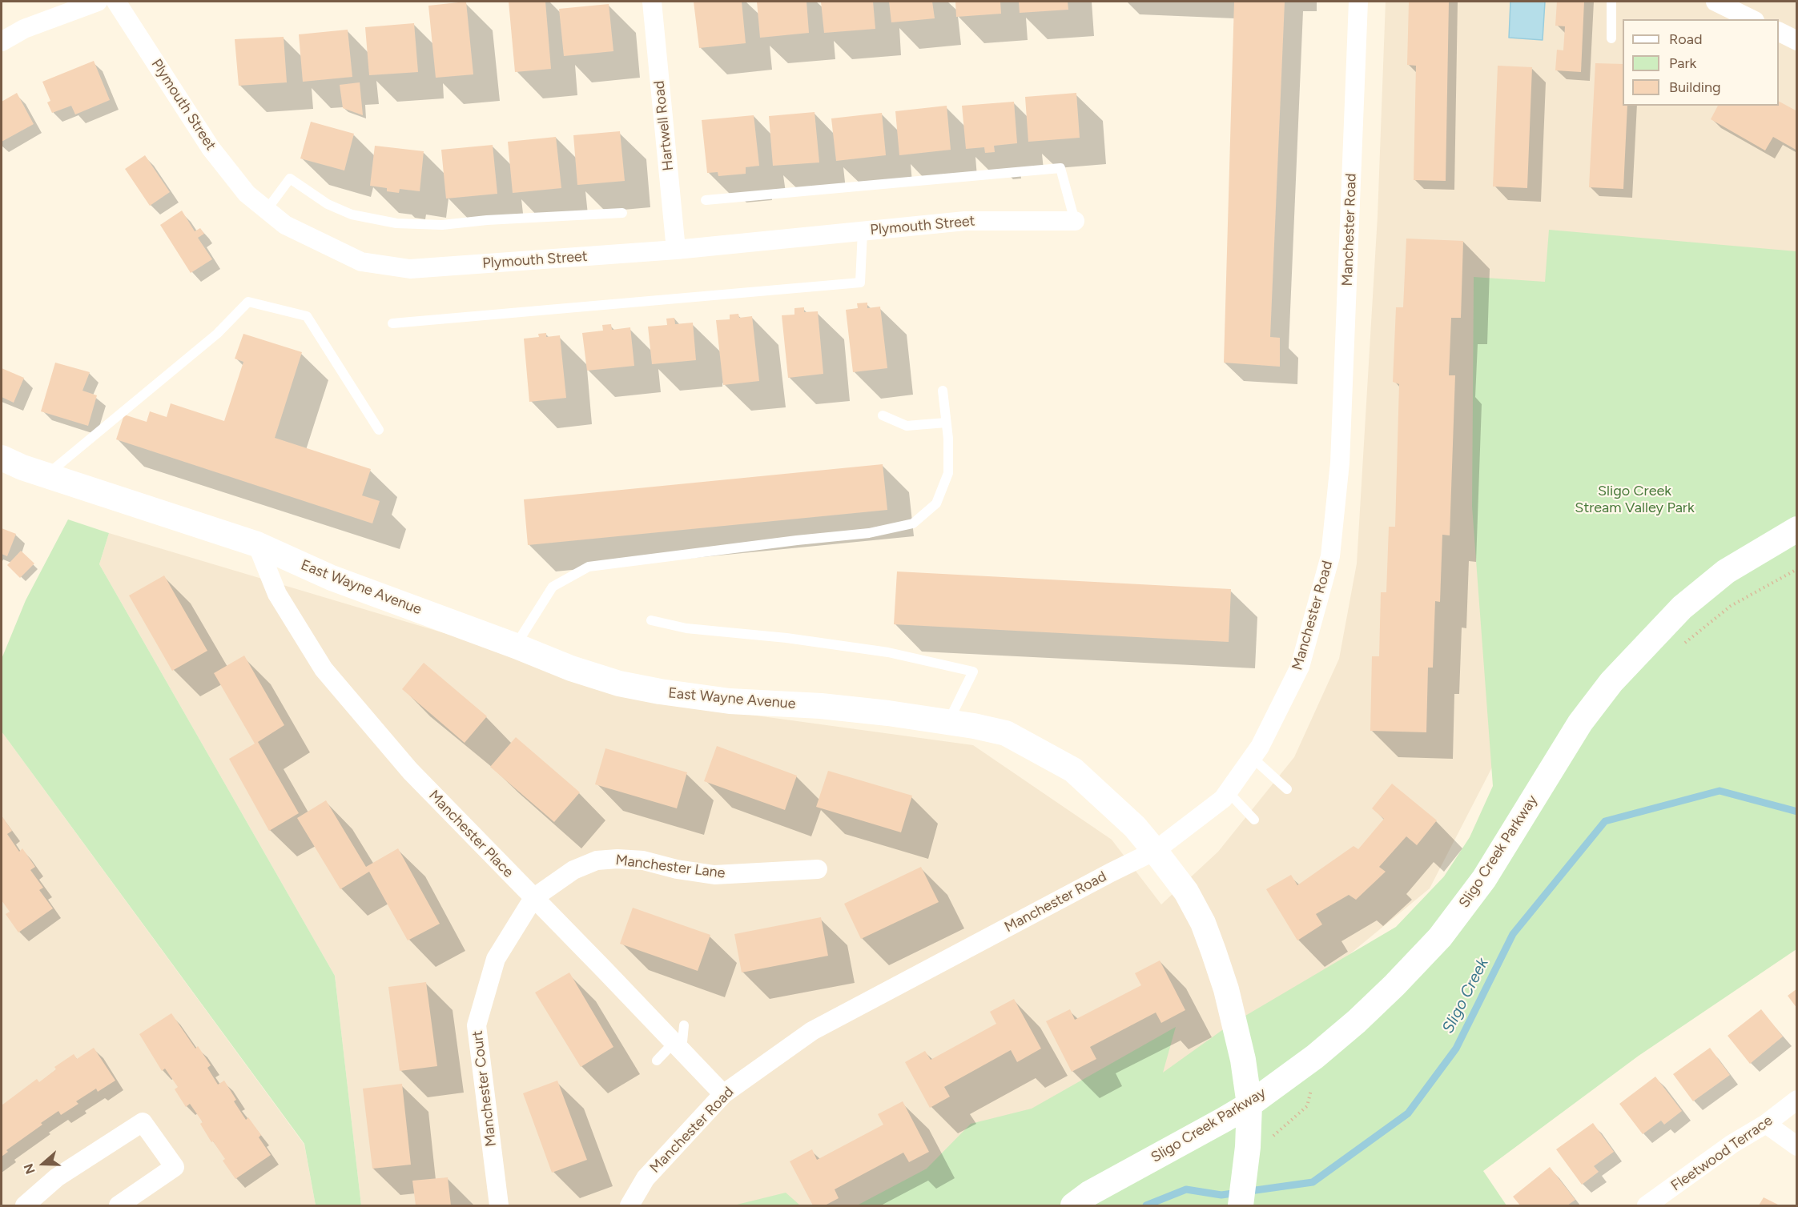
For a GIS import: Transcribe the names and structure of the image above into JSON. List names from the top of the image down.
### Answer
{
  "streets": {
    "street": [
      "Plymouth Street",
      "Hartwell Road",
      "Manchester Road",
      "East Wayne Avenue",
      "Manchester Place",
      "Sligo Creek Parkway",
      "Manchester Lane",
      "Manchester Court",
      "Fleetwood Terrace"
    ]
  },
  "crossings": [
    ["Plymouth Street", "Hartwell Road"],
    ["Manchester Road", "East Wayne Avenue"],
    ["Manchester Road", "Manchester Place"],
    ["East Wayne Avenue", "Manchester Place"],
    ["East Wayne Avenue", "Sligo Creek Parkway"],
    ["Manchester Place", "Manchester Lane"],
    ["Manchester Place", "Manchester Court"],
    ["Manchester Lane", "Manchester Court"]
  ],
  "water": ["Sligo Creek"],
  "parks": ["Sligo Creek Stream Valley Park"],
  "legend": ["Road", "Park", "Building"],
  "north": "left"
}
